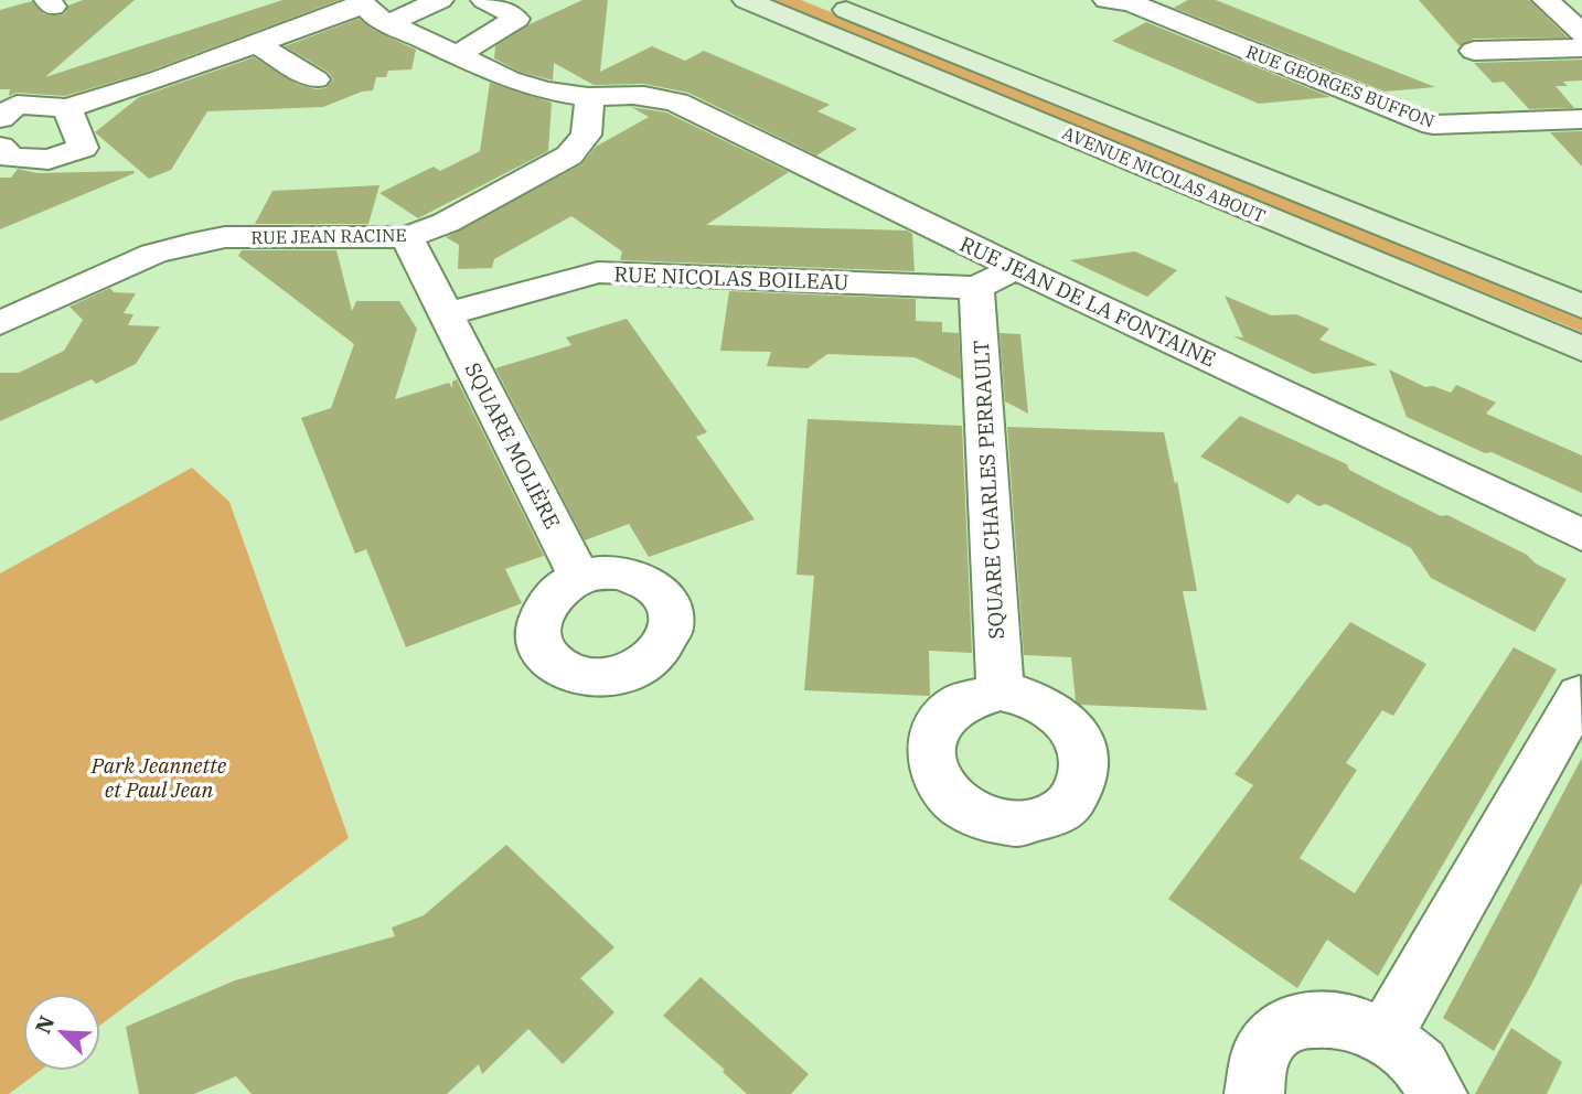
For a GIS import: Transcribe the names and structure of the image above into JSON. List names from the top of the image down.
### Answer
{
  "streets": {
    "main road": ["AVENUE NICOLAS ABOUT"],
    "street": [
      "RUE GEORGES BUFFON",
      "RUE JEAN RACINE",
      "RUE NICOLAS BOILEAU",
      "RUE JEAN DE LA FONTAINE",
      "SQUARE MOLIÈRE",
      "SQUARE CHARLES PERRAULT"
    ]
  },
  "crossings": [
    ["RUE JEAN RACINE", "RUE JEAN DE LA FONTAINE"],
    ["RUE JEAN RACINE", "SQUARE MOLIÈRE"],
    ["RUE NICOLAS BOILEAU", "RUE JEAN DE LA FONTAINE"],
    ["RUE NICOLAS BOILEAU", "SQUARE MOLIÈRE"],
    ["RUE NICOLAS BOILEAU", "SQUARE CHARLES PERRAULT"]
  ],
  "parks": ["Park Jeannette et Paul Jean"],
  "north": "top left"
}
